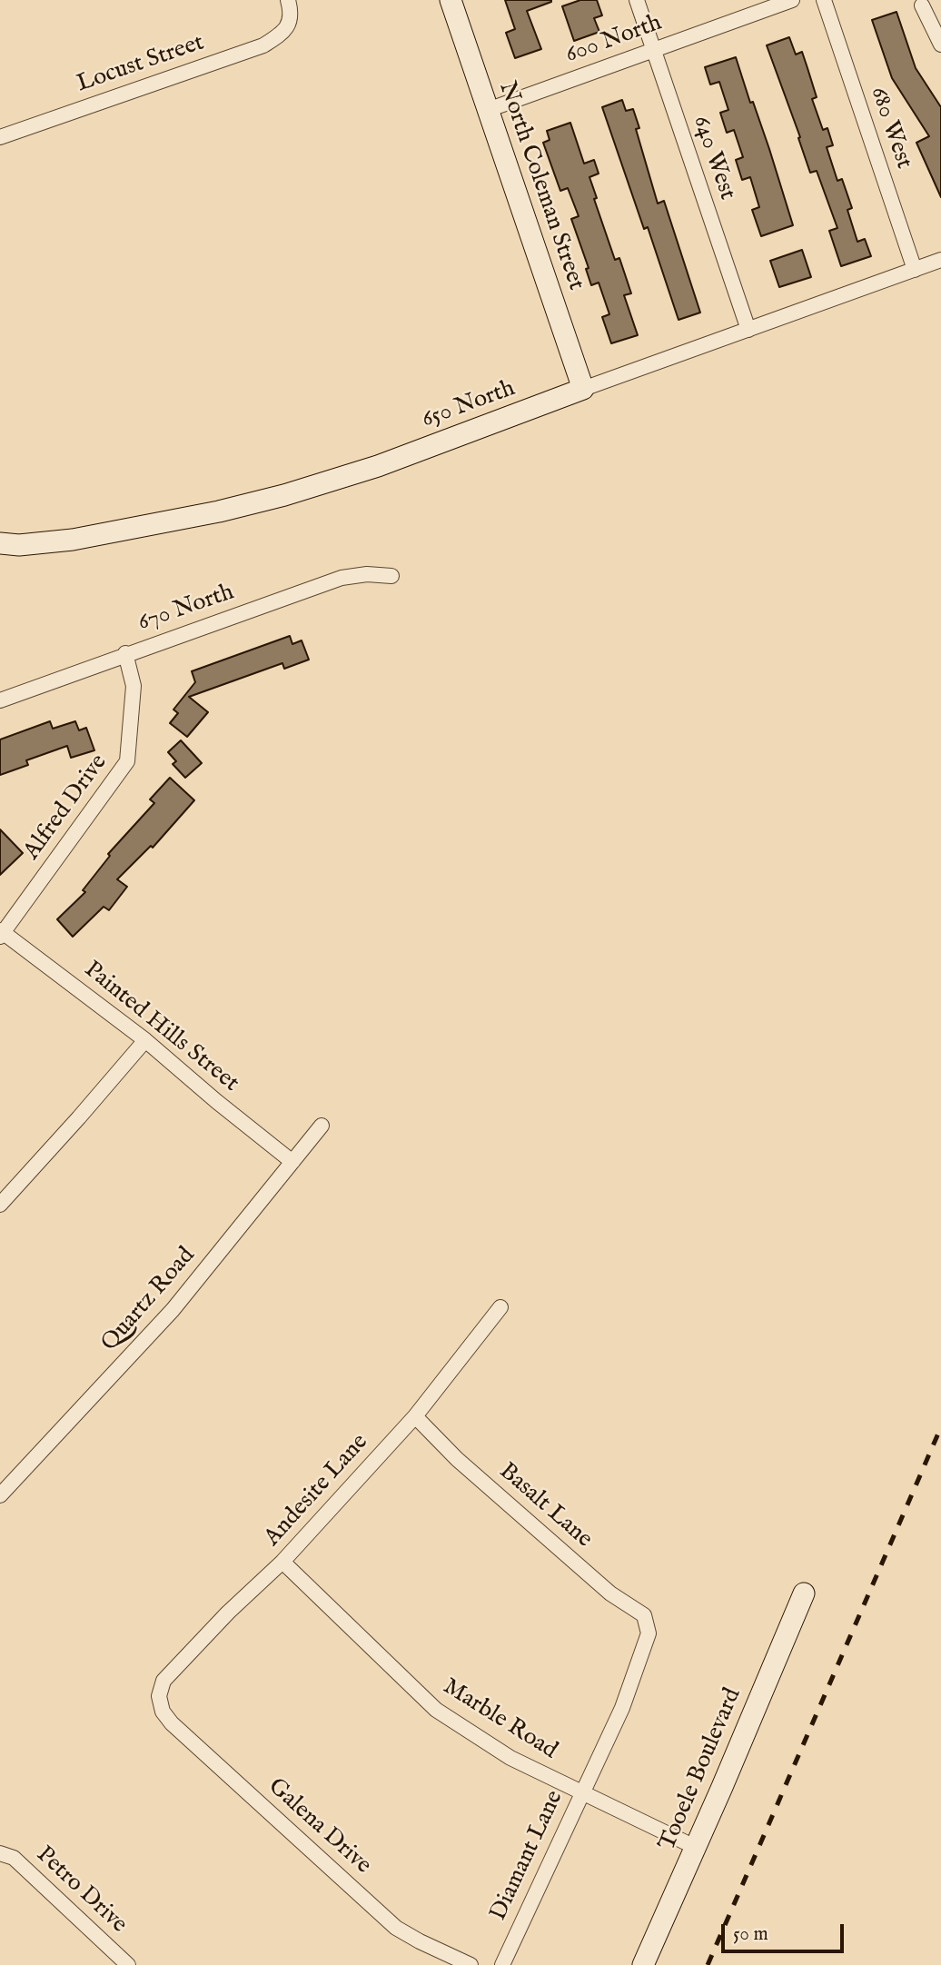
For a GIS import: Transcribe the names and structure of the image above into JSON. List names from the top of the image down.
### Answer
{
  "streets": {
    "street": [
      "600 North",
      "Locust Street",
      "680 West",
      "640 West",
      "North Coleman Street",
      "650 North",
      "670 North",
      "Alfred Drive",
      "Painted Hills Street",
      "Quartz Road",
      "Andesite Lane",
      "Basalt Lane",
      "Marble Road",
      "Tooele Boulevard",
      "Galena Drive",
      "Diamant Lane",
      "Petro Drive"
    ]
  },
  "crossings": [
    ["600 North", "640 West"],
    ["600 North", "North Coleman Street"],
    ["680 West", "650 North"],
    ["640 West", "650 North"],
    ["North Coleman Street", "650 North"],
    ["670 North", "Alfred Drive"],
    ["Alfred Drive", "Painted Hills Street"],
    ["Painted Hills Street", "Quartz Road"],
    ["Andesite Lane", "Basalt Lane"],
    ["Andesite Lane", "Marble Road"],
    ["Andesite Lane", "Galena Drive"],
    ["Basalt Lane", "Diamant Lane"],
    ["Marble Road", "Tooele Boulevard"],
    ["Marble Road", "Diamant Lane"]
  ],
  "scale_bar": "50 m"
}
